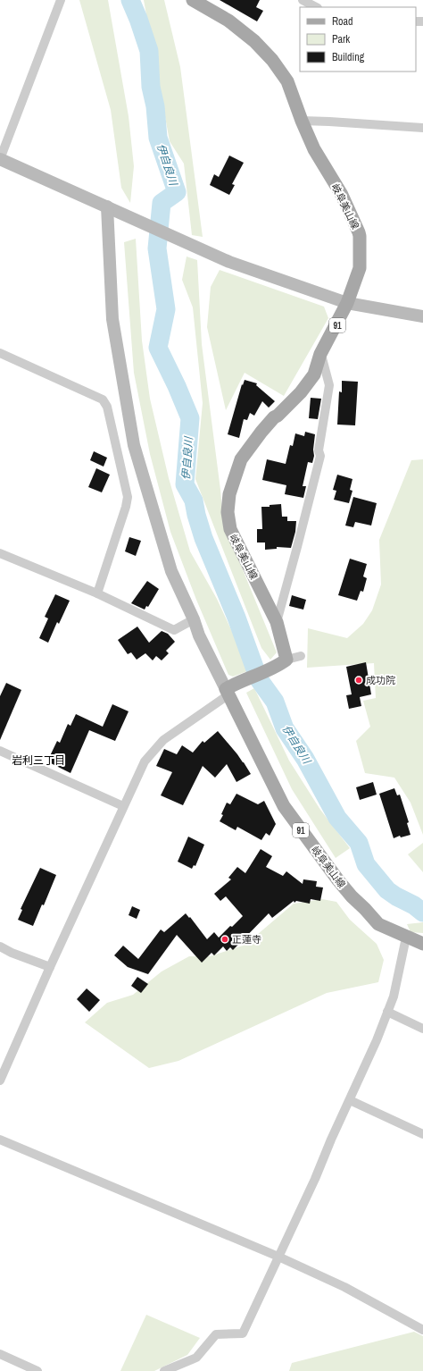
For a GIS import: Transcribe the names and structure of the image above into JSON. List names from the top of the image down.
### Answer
{
  "streets": {
    "main road": ["岐阜美山線", "91"]
  },
  "districts": ["岩利三丁目"],
  "water": ["伊自良川"],
  "places": ["成功院", "正蓮寺"],
  "legend": ["Road", "Park", "Building"]
}
